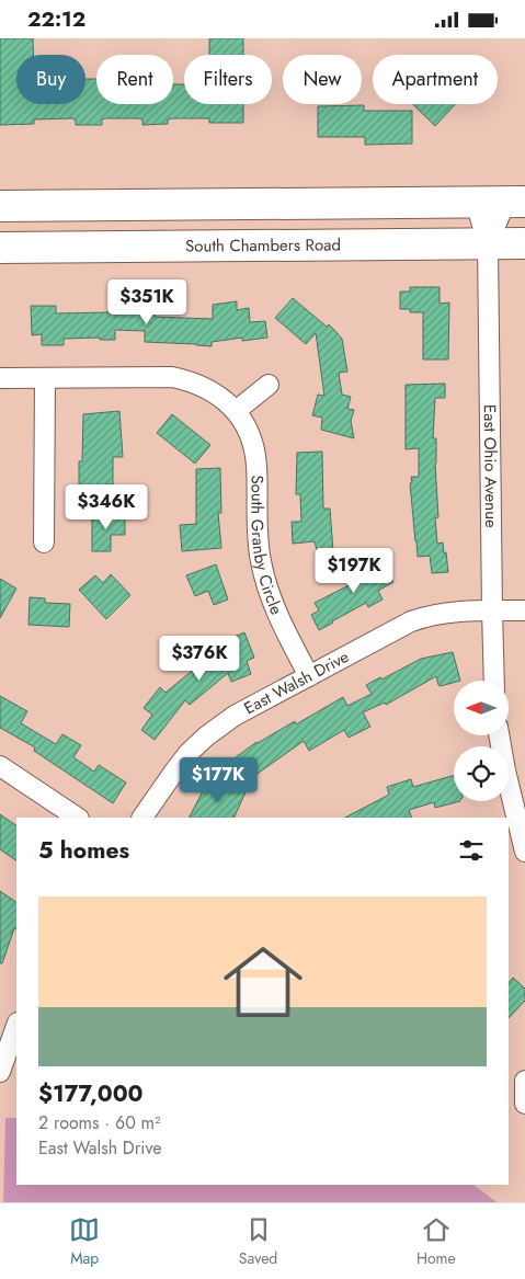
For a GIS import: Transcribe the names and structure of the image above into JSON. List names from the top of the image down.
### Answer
{
  "streets": {
    "main road": ["South Chambers Road"],
    "street": ["East Ohio Avenue", "South Granby Circle", "East Walsh Drive"]
  },
  "crossings": [
    ["South Chambers Road", "East Ohio Avenue"],
    ["East Ohio Avenue", "East Walsh Drive"],
    ["South Granby Circle", "East Walsh Drive"]
  ],
  "north": "left",
  "page": {
    "status": "22:12",
    "chip": [
      "Buy",
      "Rent",
      "Filters",
      "New",
      "Apartment"
    ],
    "price": [
      "$351K",
      "$346K",
      "$197K",
      "$376K",
      "$177K"
    ],
    "heading": "5 homes",
    "list": [
      {
        "name": "$177,000",
        "note": "2 rooms · 60 m² · East Walsh Drive"
      }
    ],
    "tabs": ["Map", "Saved", "Home"]
  }
}
